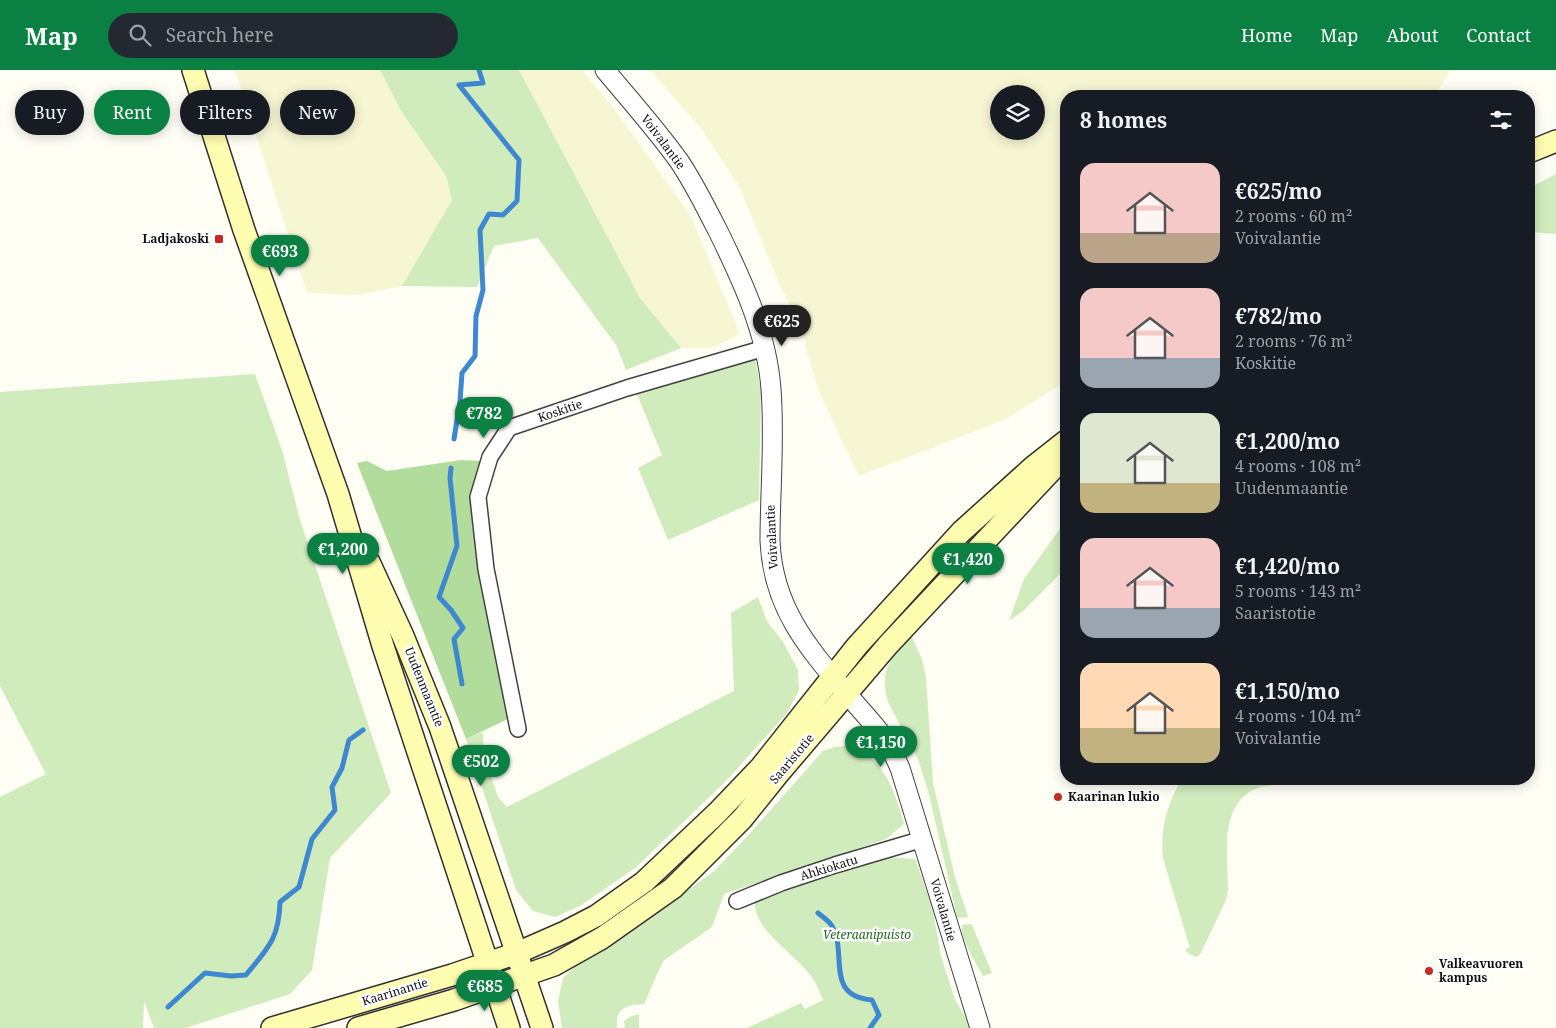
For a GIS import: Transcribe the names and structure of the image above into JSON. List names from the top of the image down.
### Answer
{
  "streets": {
    "main road": ["Uudenmaantie", "Saaristotie", "Kaarinantie"],
    "street": ["Voivalantie", "Koskitie", "Ahkiokatu"]
  },
  "crossings": [
    ["Voivalantie", "Koskitie"],
    ["Voivalantie", "Saaristotie"],
    ["Voivalantie", "Ahkiokatu"],
    ["Uudenmaantie", "Saaristotie"],
    ["Uudenmaantie", "Kaarinantie"],
    ["Saaristotie", "Kaarinantie"]
  ],
  "parks": ["Veteraanipuisto"],
  "places": {
    "transit": ["Ladjakoski"],
    "other": ["Kaarinan lukio", "Valkeavuoren kampus"]
  },
  "page": {
    "header": "Map",
    "search": "Search here",
    "nav": [
      "Home",
      "Map",
      "About",
      "Contact"
    ],
    "chip": [
      "Buy",
      "Rent",
      "Filters",
      "New"
    ],
    "heading": "8 homes",
    "list": [
      {
        "name": "€625/mo",
        "note": "2 rooms · 60 m² · Voivalantie"
      },
      {
        "name": "€782/mo",
        "note": "2 rooms · 76 m² · Koskitie"
      },
      {
        "name": "€1,200/mo",
        "note": "4 rooms · 108 m² · Uudenmaantie"
      },
      {
        "name": "€1,420/mo",
        "note": "5 rooms · 143 m² · Saaristotie"
      },
      {
        "name": "€1,150/mo",
        "note": "4 rooms · 104 m² · Voivalantie"
      }
    ],
    "price": [
      "€693",
      "€625",
      "€782",
      "€1,200",
      "€1,420",
      "€1,150",
      "€502",
      "€685"
    ]
  }
}
